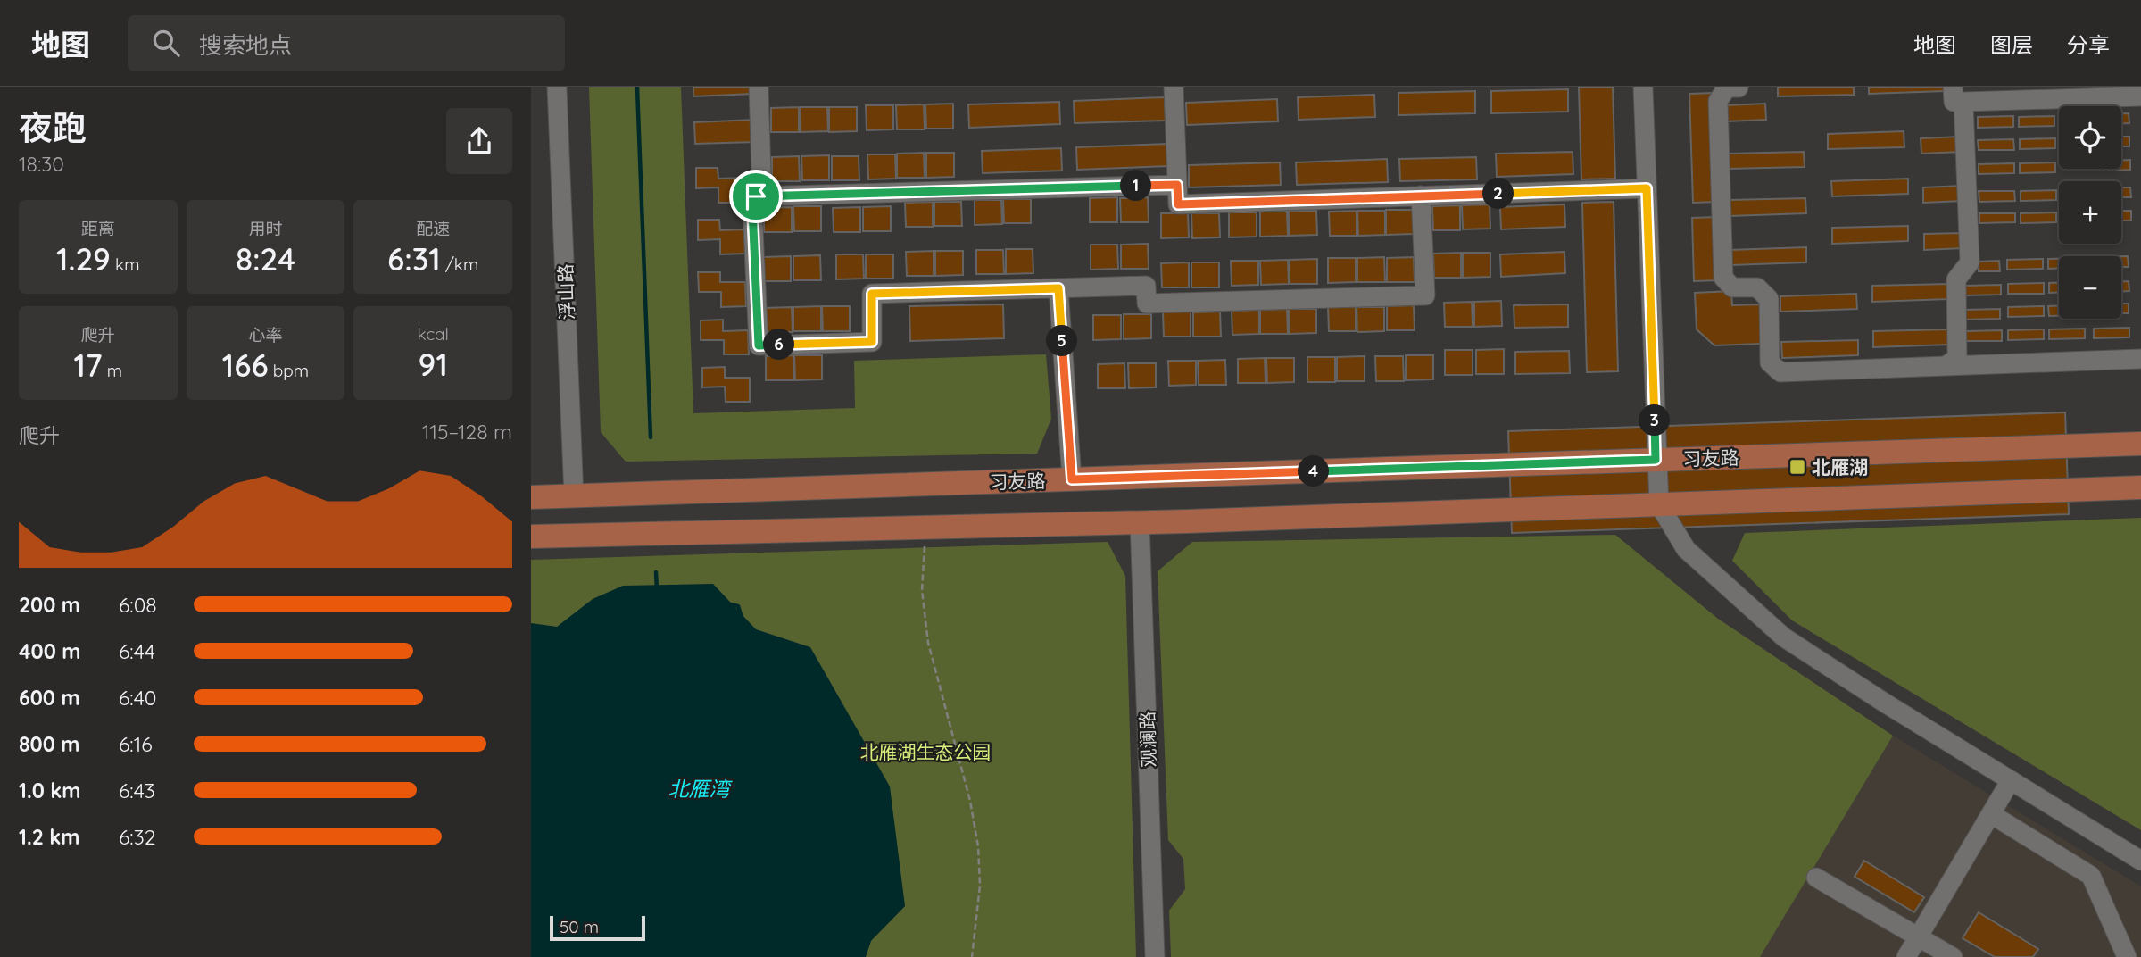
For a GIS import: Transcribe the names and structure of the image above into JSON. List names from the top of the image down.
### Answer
{
  "streets": {
    "main road": ["习友路"],
    "street": ["浮山路", "观澜路"]
  },
  "crossings": [
    ["浮山路", "习友路"]
  ],
  "water": ["北雁湾"],
  "parks": ["北雁湖生态公园"],
  "places": {
    "transit": ["北雁湖"]
  },
  "scale_bar": "50 m",
  "page": {
    "header": "地图",
    "search": "搜索地点",
    "nav": ["地图", "图层", "分享"],
    "heading": ["夜跑", "18:30"],
    "map_buttons": ["+", "−"],
    "pins": [
      "1",
      "2",
      "5",
      "6",
      "3",
      "4"
    ],
    "stats": [
      ["距离", "1.29 km"],
      ["用时", "8:24"],
      ["配速", "6:31 /km"],
      ["爬升", "17 m"],
      ["心率", "166 bpm"],
      ["kcal", "91"]
    ],
    "chart": ["爬升", "115–128 m"],
    "list": [
      {
        "name": "200 m",
        "note": "6:08"
      },
      {
        "name": "400 m",
        "note": "6:44"
      },
      {
        "name": "600 m",
        "note": "6:40"
      },
      {
        "name": "800 m",
        "note": "6:16"
      },
      {
        "name": "1.0 km",
        "note": "6:43"
      },
      {
        "name": "1.2 km",
        "note": "6:32"
      }
    ],
    "scale": "50 m"
  }
}
